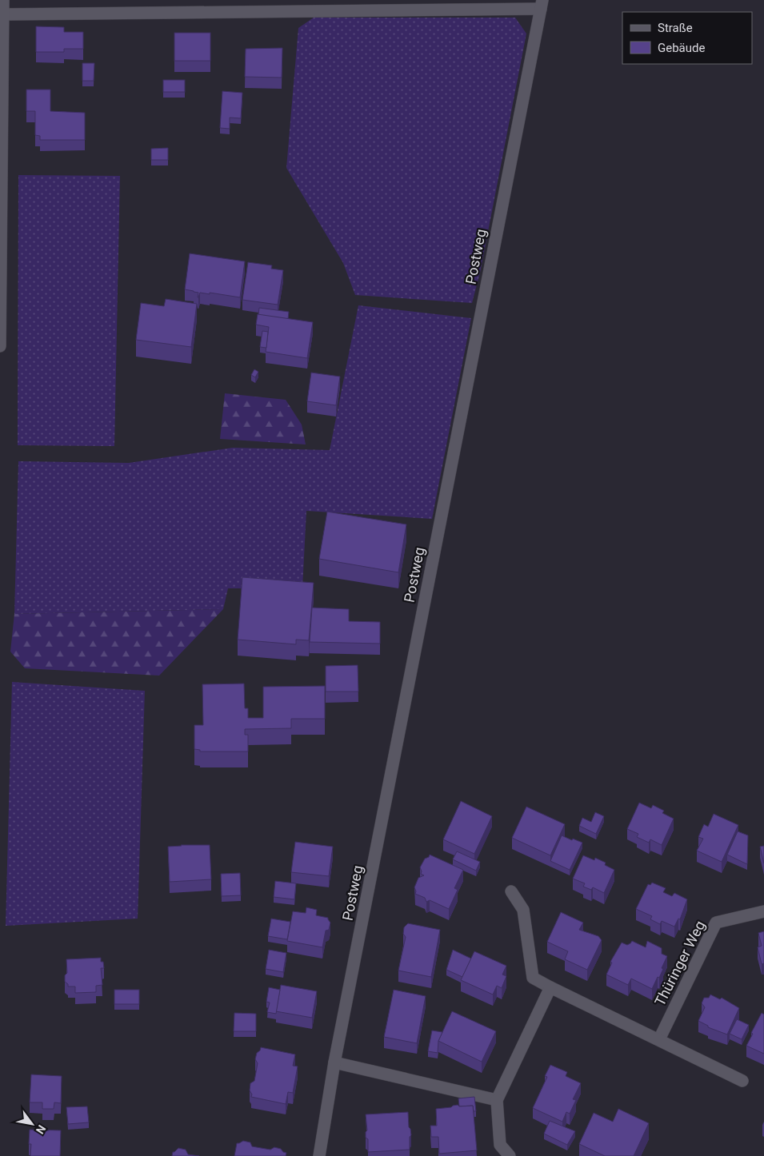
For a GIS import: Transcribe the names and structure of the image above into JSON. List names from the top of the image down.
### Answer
{
  "streets": {
    "street": ["Postweg", "Thüringer Weg"]
  },
  "legend": ["Straße", "Gebäude"],
  "north": "bottom right"
}
